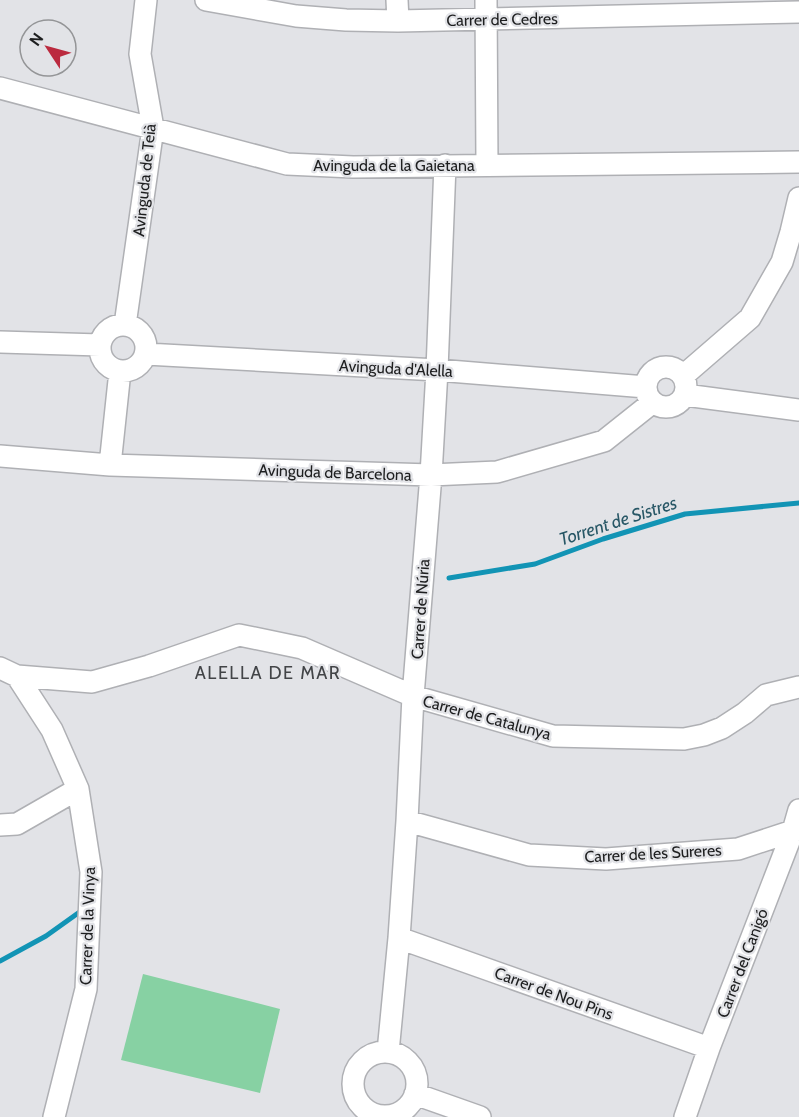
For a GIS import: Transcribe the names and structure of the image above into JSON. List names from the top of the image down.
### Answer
{
  "streets": {
    "street": [
      "Carrer de Cedres",
      "Avinguda de la Gaietana",
      "Avinguda de Teià",
      "Avinguda d'Alella",
      "Avinguda de Barcelona",
      "Carrer de Núria",
      "Carrer de Catalunya",
      "Carrer de les Sureres",
      "Carrer de la Vinya",
      "Carrer del Canigó",
      "Carrer de Nou Pins"
    ]
  },
  "crossings": [
    ["Avinguda de la Gaietana", "Avinguda de Teià"],
    ["Avinguda de la Gaietana", "Carrer de Núria"],
    ["Avinguda de Teià", "Avinguda d'Alella"],
    ["Avinguda d'Alella", "Avinguda de Barcelona"],
    ["Avinguda d'Alella", "Carrer de Núria"],
    ["Avinguda de Barcelona", "Carrer de Núria"],
    ["Carrer de Núria", "Carrer de Catalunya"],
    ["Carrer de Núria", "Carrer de les Sureres"],
    ["Carrer de Núria", "Carrer de la Vinya"],
    ["Carrer de Núria", "Carrer de Nou Pins"],
    ["Carrer de Catalunya", "Carrer de la Vinya"],
    ["Carrer de les Sureres", "Carrer del Canigó"],
    ["Carrer del Canigó", "Carrer de Nou Pins"]
  ],
  "districts": ["ALELLA DE MAR"],
  "water": ["Torrent de Sistres"],
  "north": "top left"
}
